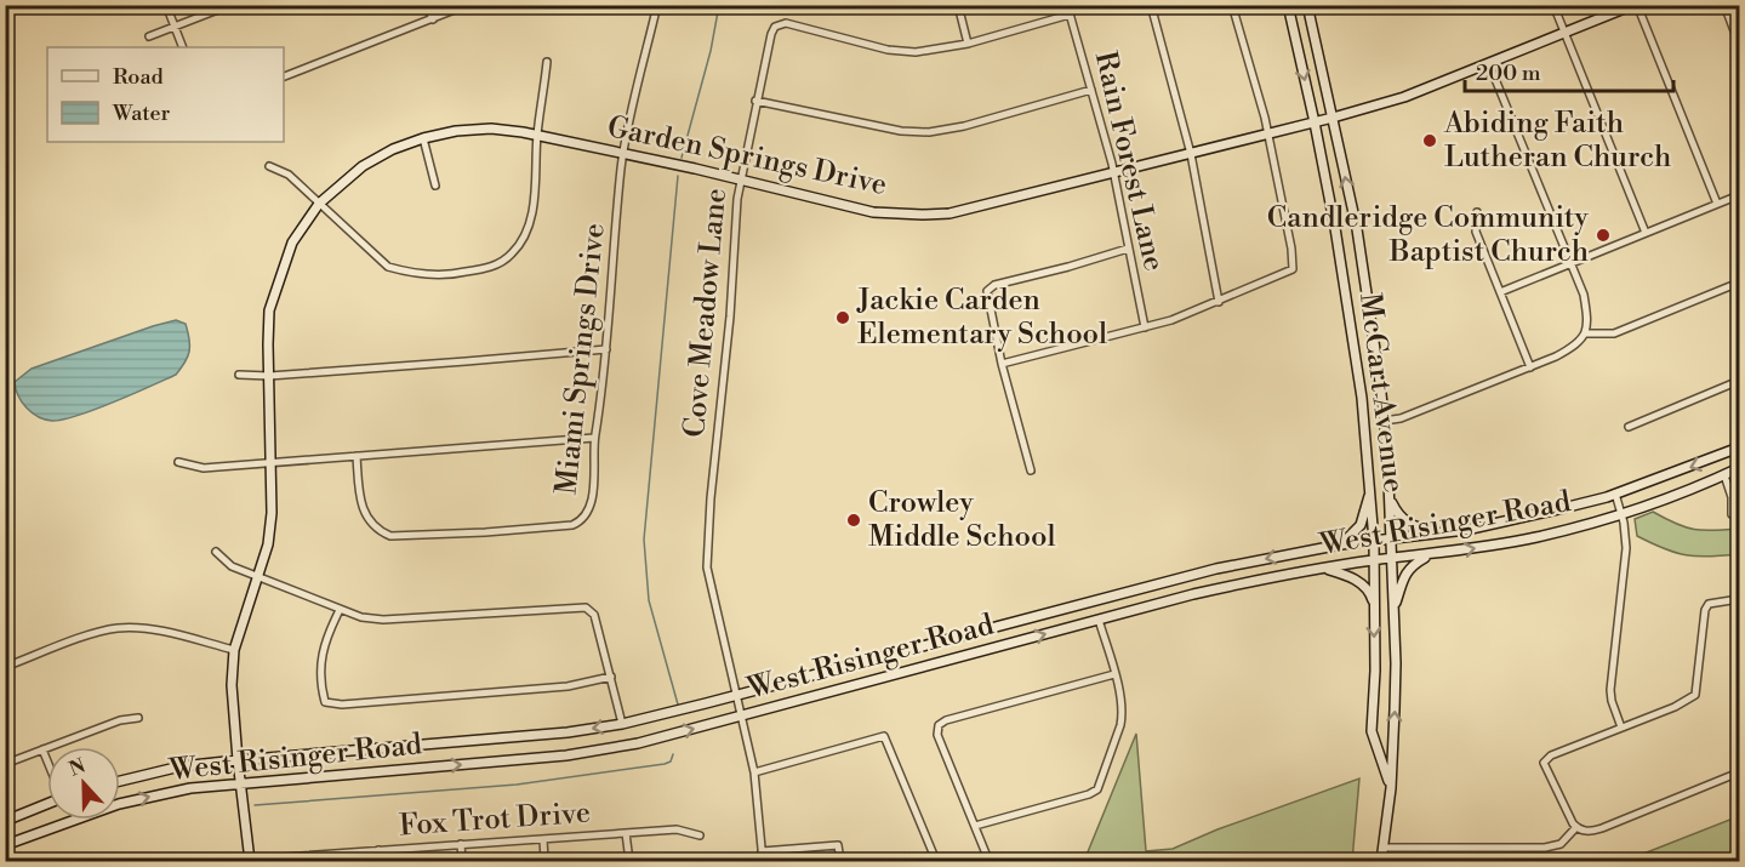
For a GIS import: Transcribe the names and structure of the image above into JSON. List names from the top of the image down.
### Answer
{
  "streets": {
    "main road": ["Garden Springs Drive", "McCart Avenue", "West Risinger Road"],
    "street": [
      "Rain Forest Lane",
      "Cove Meadow Lane",
      "Miami Springs Drive",
      "Fox Trot Drive"
    ]
  },
  "crossings": [
    ["Garden Springs Drive", "Rain Forest Lane"],
    ["Garden Springs Drive", "Cove Meadow Lane"],
    ["Garden Springs Drive", "Miami Springs Drive"],
    ["Garden Springs Drive", "McCart Avenue"],
    ["Garden Springs Drive", "West Risinger Road"],
    ["Garden Springs Drive", "Fox Trot Drive"],
    ["Rain Forest Lane", "Cove Meadow Lane"],
    ["Cove Meadow Lane", "West Risinger Road"],
    ["McCart Avenue", "West Risinger Road"]
  ],
  "places": [
    "Abiding Faith Lutheran Church",
    "Candleridge Community Baptist Church",
    "Jackie Carden Elementary School",
    "Crowley Middle School"
  ],
  "legend": ["Road", "Water"],
  "scale_bar": "200 m",
  "north": "top"
}
